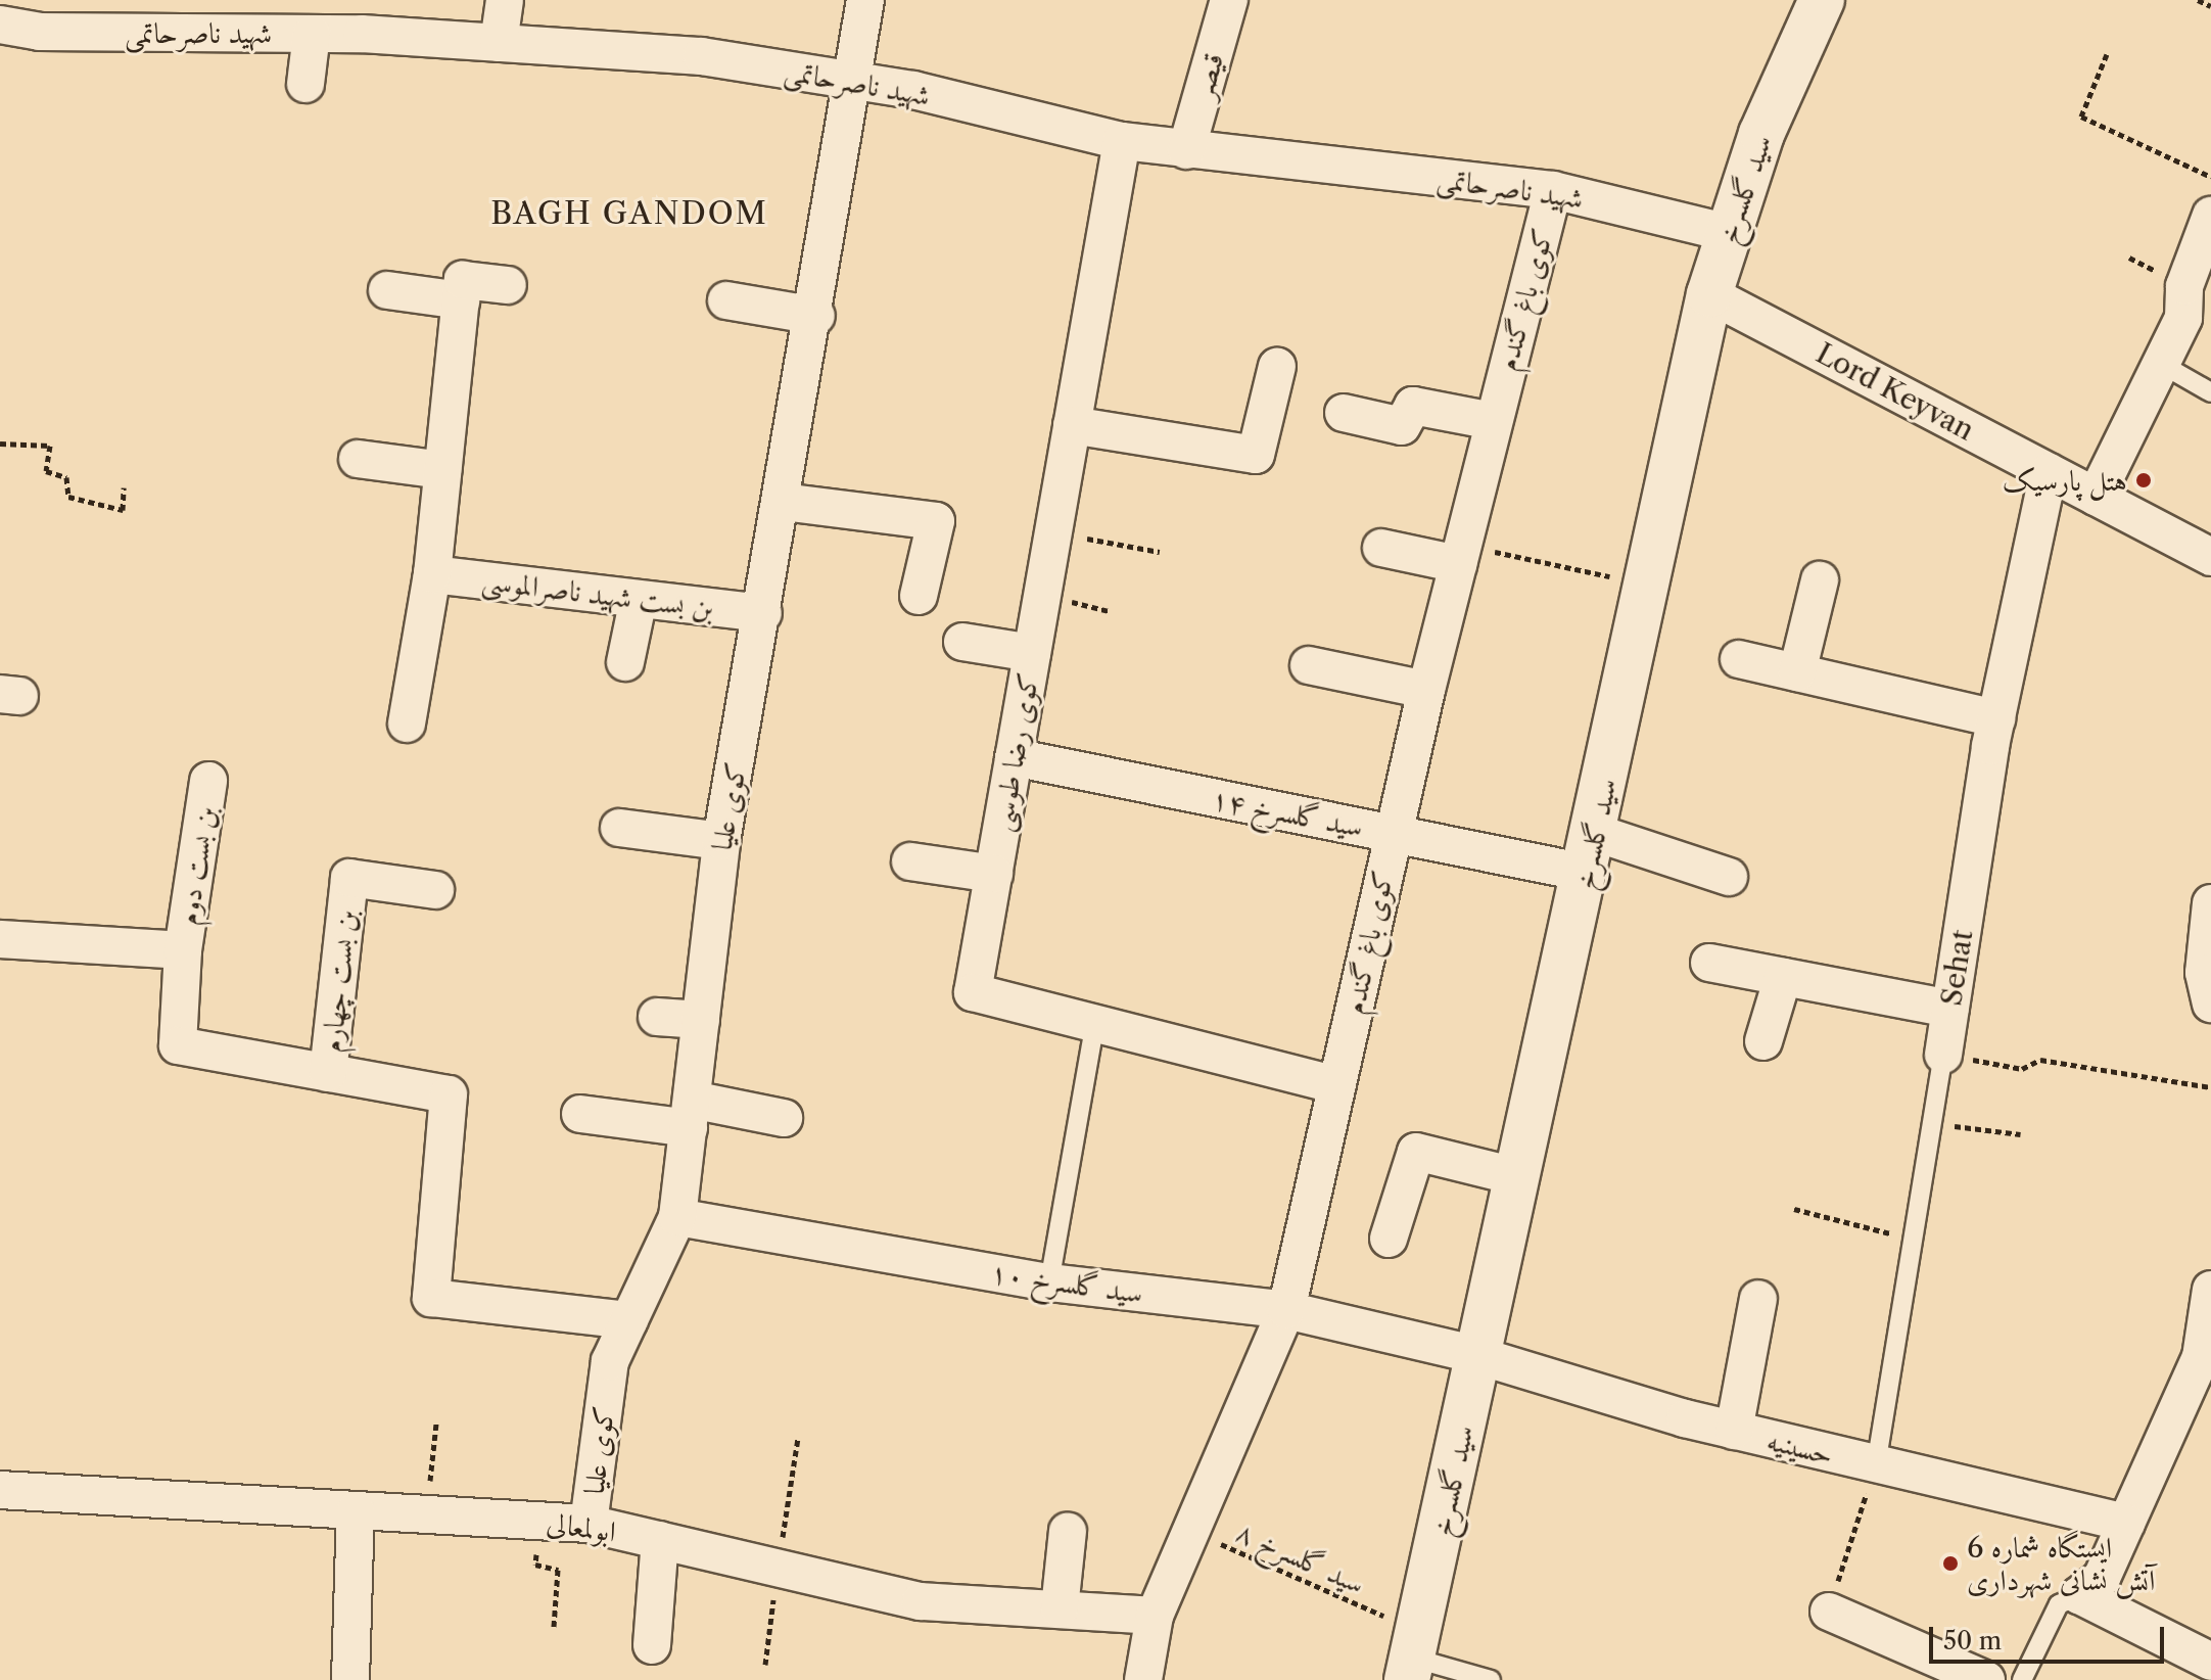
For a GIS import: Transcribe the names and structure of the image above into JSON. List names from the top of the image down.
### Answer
{
  "streets": {
    "main road": ["سید گلسرخ"],
    "street": [
      "شهید ناصرحاتمی",
      "قیصر",
      "کوی باغ گندم",
      "Lord Keyvan",
      "بن بست شهید ناصرالموسی",
      "کوی رضا طوسی",
      "کوی علیا",
      "سید گلسرخ ۱۴",
      "بن بست دوم",
      "Sehat",
      "بن بست چهارم",
      "سید گلسرخ ۱۰",
      "حسینیه",
      "ابولمعالی"
    ],
    "path": ["سید گلسرخ ۸"]
  },
  "crossings": [
    ["شهید ناصرحاتمی", "قیصر"],
    ["شهید ناصرحاتمی", "سید گلسرخ"],
    ["شهید ناصرحاتمی", "کوی باغ گندم"],
    ["شهید ناصرحاتمی", "کوی رضا طوسی"],
    ["شهید ناصرحاتمی", "کوی علیا"],
    ["سید گلسرخ", "Lord Keyvan"],
    ["سید گلسرخ", "سید گلسرخ ۱۴"],
    ["سید گلسرخ", "سید گلسرخ ۱۰"],
    ["سید گلسرخ", "حسینیه"],
    ["سید گلسرخ", "سید گلسرخ ۸"],
    ["کوی باغ گندم", "کوی رضا طوسی"],
    ["کوی باغ گندم", "سید گلسرخ ۱۴"],
    ["کوی باغ گندم", "سید گلسرخ ۱۰"],
    ["کوی باغ گندم", "ابولمعالی"],
    ["کوی باغ گندم", "سید گلسرخ ۸"],
    ["Lord Keyvan", "Sehat"],
    ["بن بست شهید ناصرالموسی", "کوی علیا"],
    ["کوی رضا طوسی", "سید گلسرخ ۱۴"],
    ["کوی علیا", "سید گلسرخ ۱۰"],
    ["کوی علیا", "ابولمعالی"],
    ["بن بست دوم", "بن بست چهارم"],
    ["Sehat", "حسینیه"],
    ["سید گلسرخ ۱۰", "حسینیه"]
  ],
  "districts": ["BAGH GANDOM"],
  "places": ["هتل پارسیک", "ایستگاه شماره 6 آتش نشانی شهرداری"],
  "scale_bar": "50 m"
}
